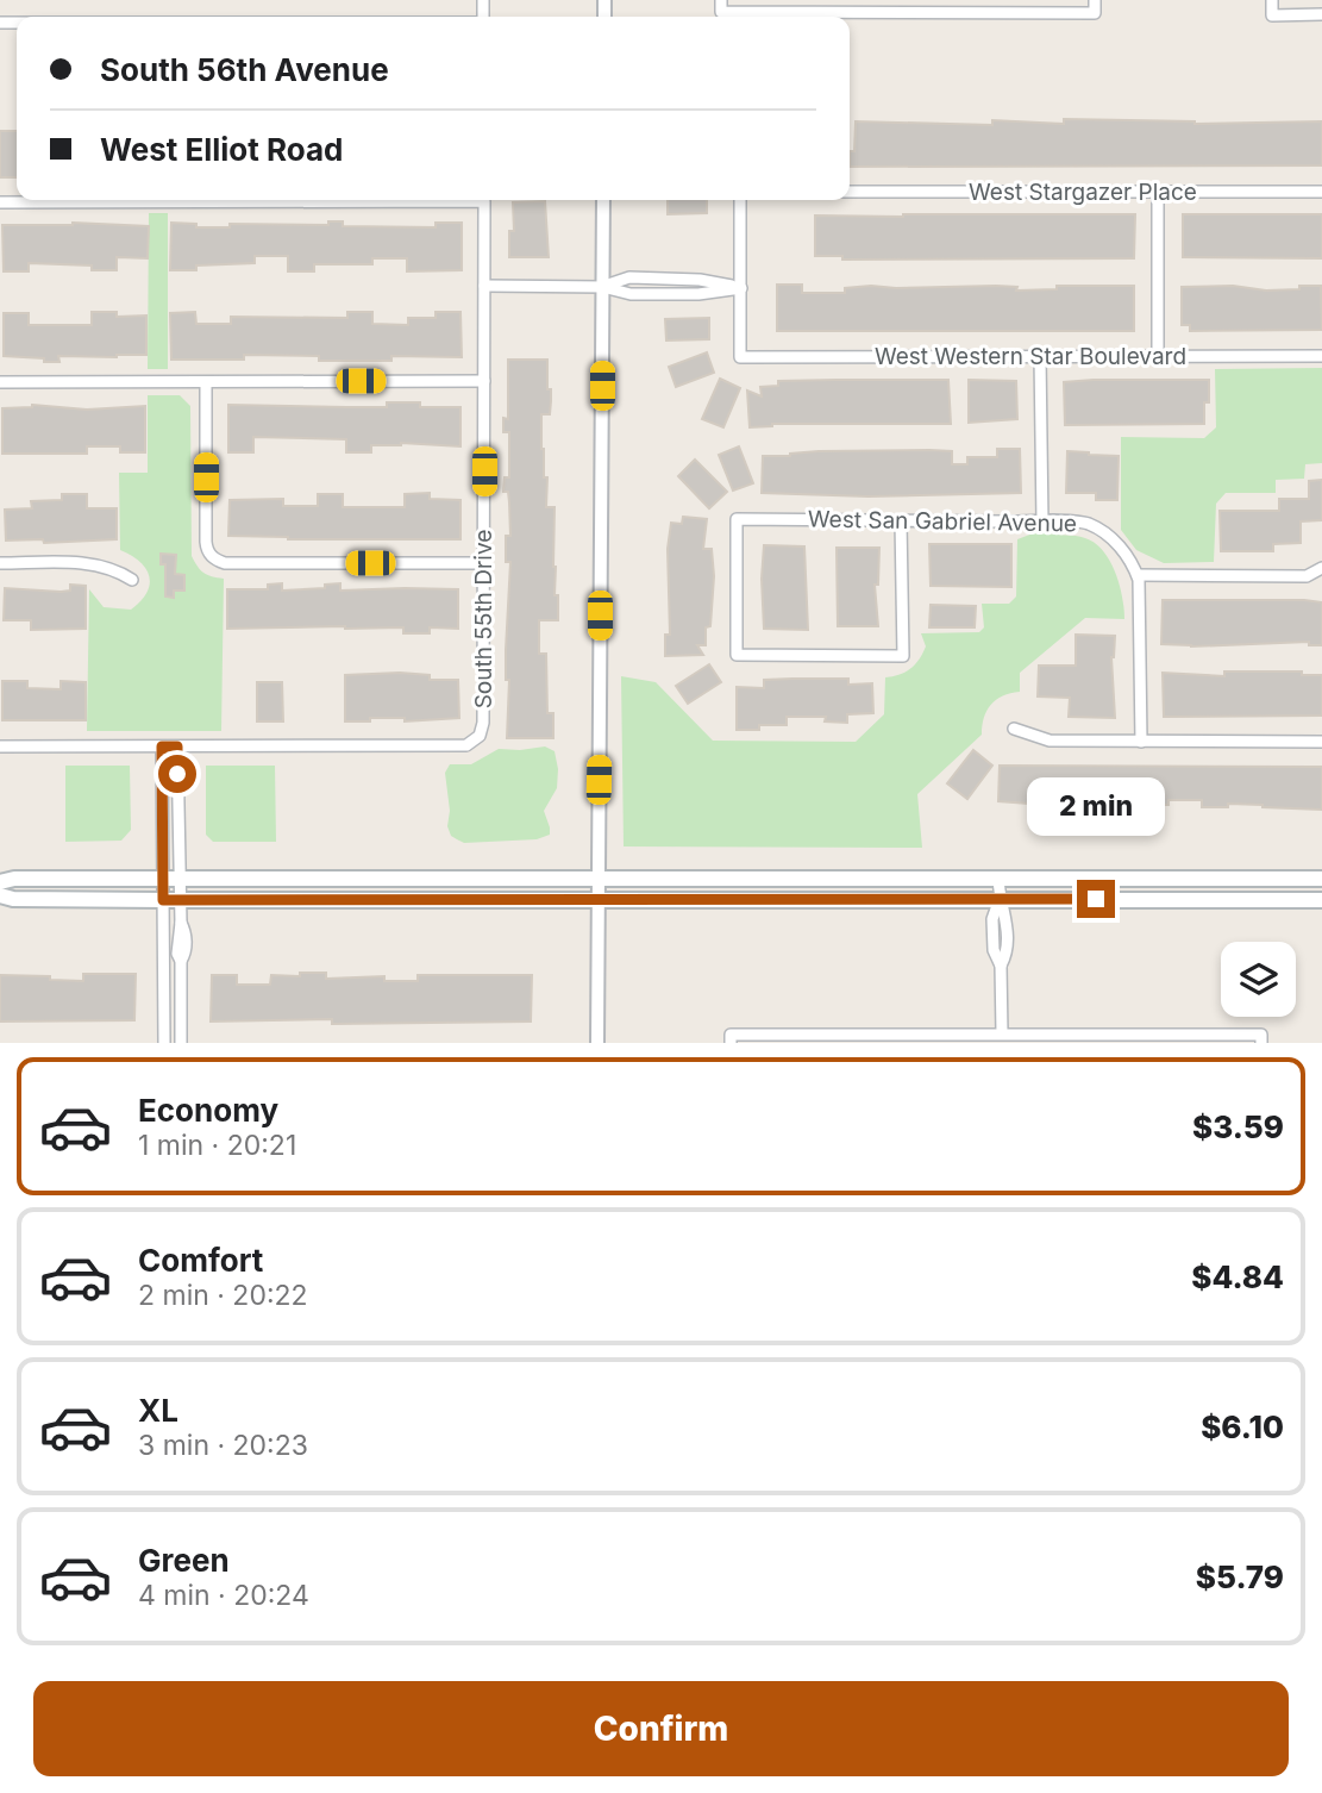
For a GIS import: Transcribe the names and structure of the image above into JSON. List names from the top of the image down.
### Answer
{
  "streets": {
    "street": [
      "West Stargazer Place",
      "West Western Star Boulevard",
      "West San Gabriel Avenue",
      "South 55th Drive"
    ]
  },
  "page": {
    "banner": ["South 56th Avenue", "West Elliot Road"],
    "bubble": "2 min",
    "list": [
      {
        "name": "Economy",
        "note": "1 min · 20:21",
        "value": "$3.59"
      },
      {
        "name": "Comfort",
        "note": "2 min · 20:22",
        "value": "$4.84"
      },
      {
        "name": "XL",
        "note": "3 min · 20:23",
        "value": "$6.10"
      },
      {
        "name": "Green",
        "note": "4 min · 20:24",
        "value": "$5.79"
      }
    ],
    "buttons": "Confirm"
  }
}
